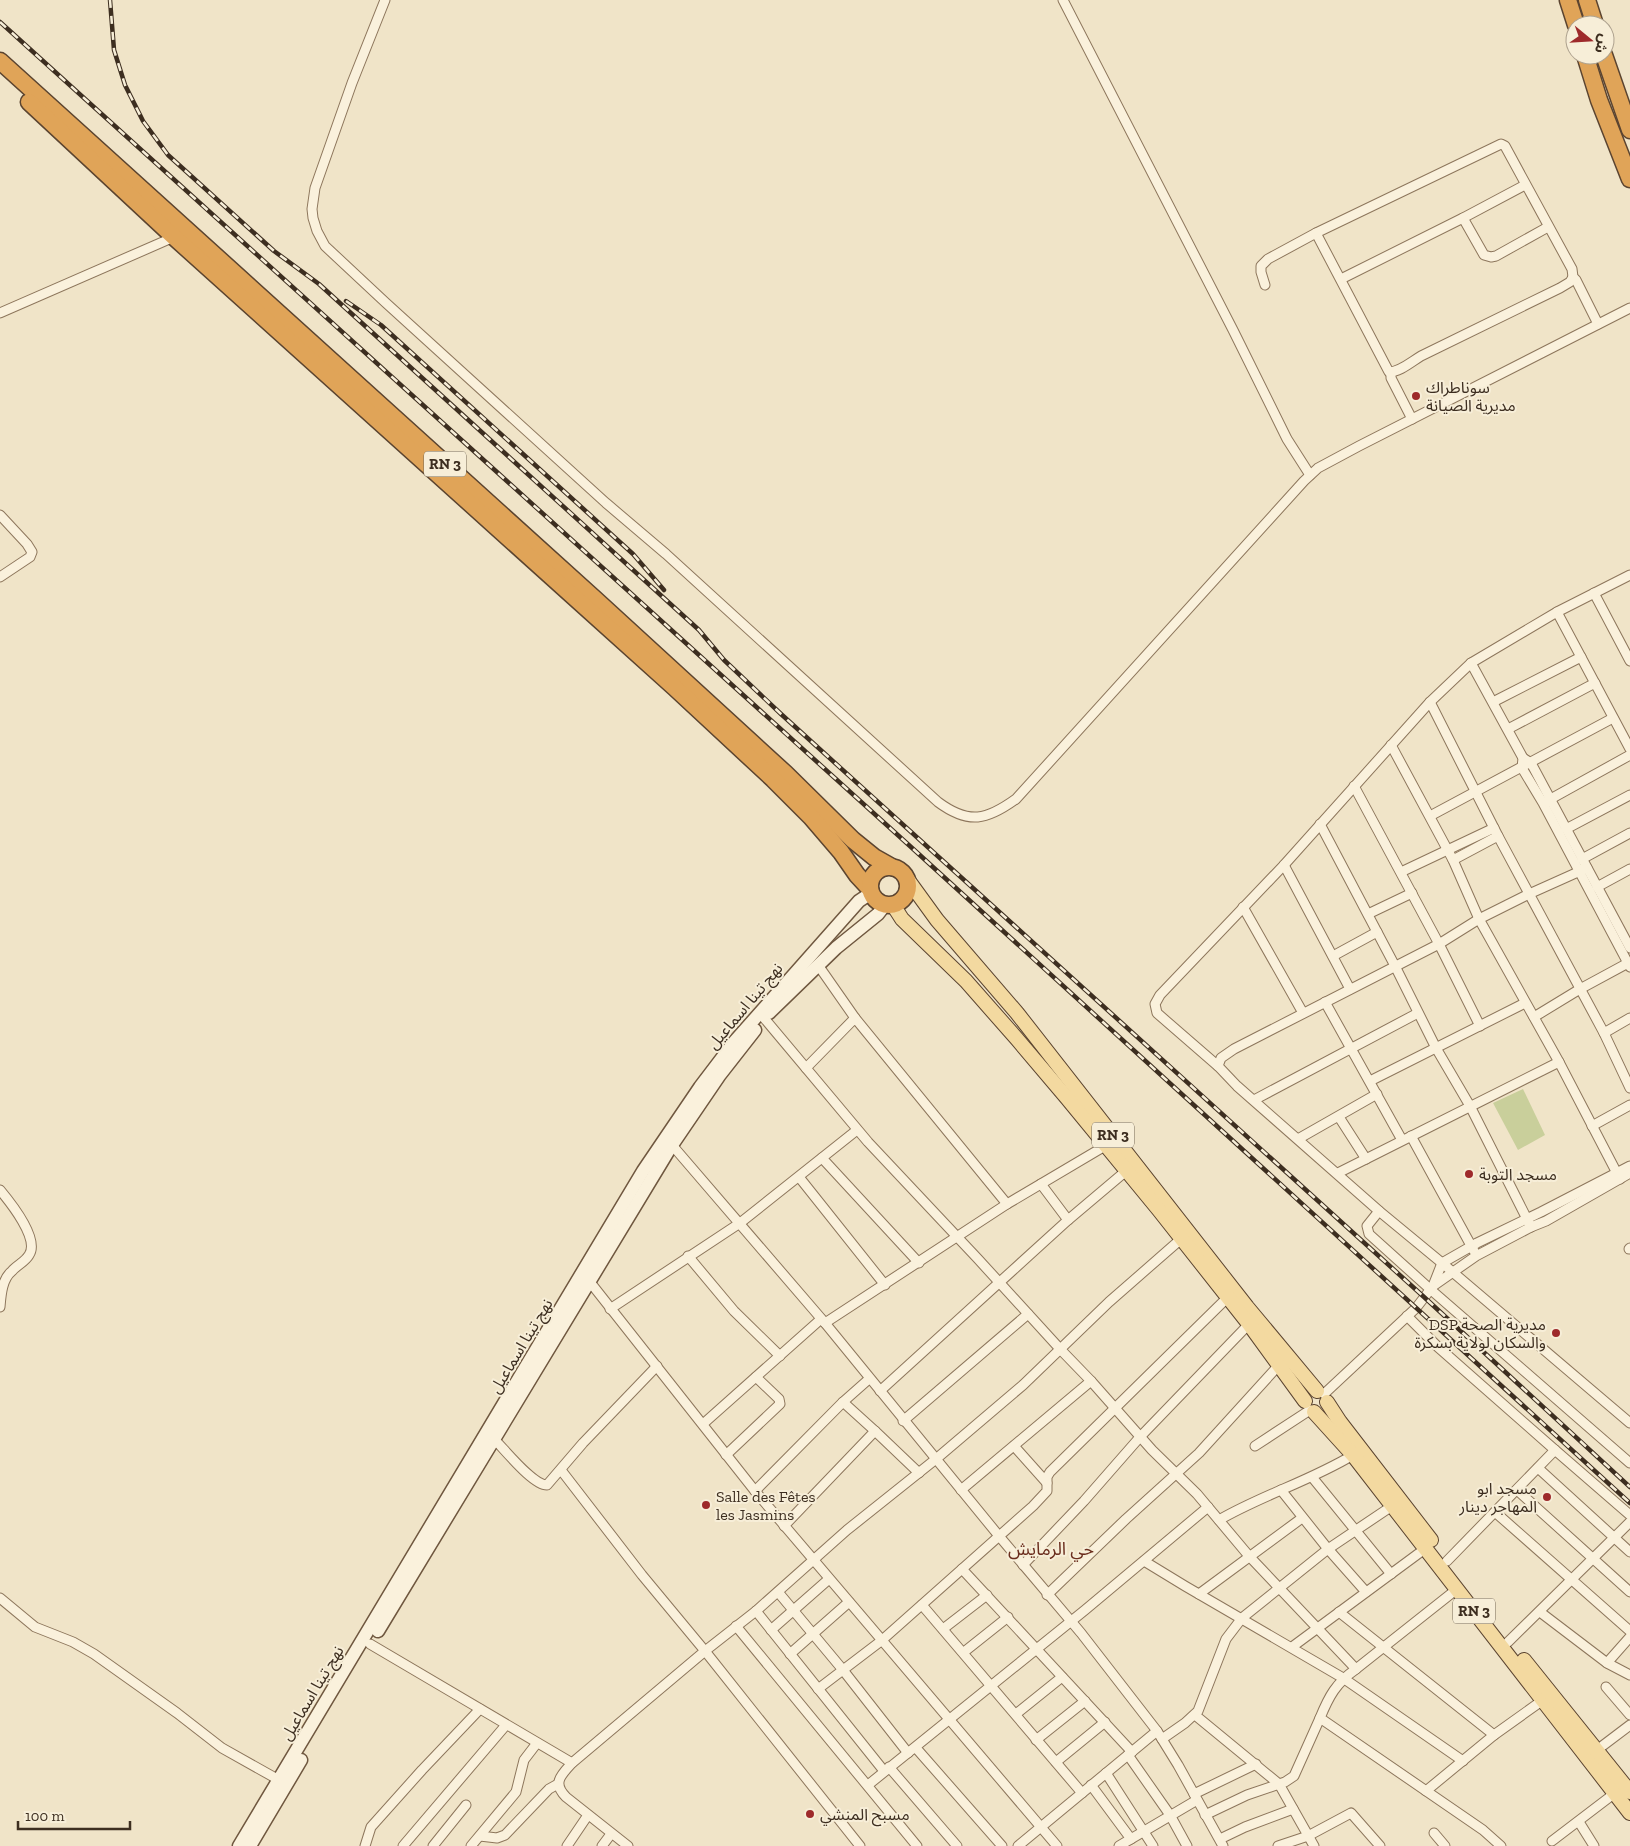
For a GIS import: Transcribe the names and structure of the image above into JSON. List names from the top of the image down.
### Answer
{
  "streets": {
    "highway": ["RN 3"],
    "main road": ["نهج تينا اسماعيل"]
  },
  "crossings": [
    ["RN 3", "نهج تينا اسماعيل"]
  ],
  "districts": ["حي الرمايش"],
  "places": [
    "سوناطراك مديرية الصيانة",
    "مسجد التوبة",
    "DSP مديرية الصحة والسكان لولاية بسكرة",
    "مسجد ابو المهاجر دينار",
    "Salle des Fêtes les Jasmins",
    "مسبح المنشي"
  ],
  "scale_bar": "100 m",
  "north": "right"
}
